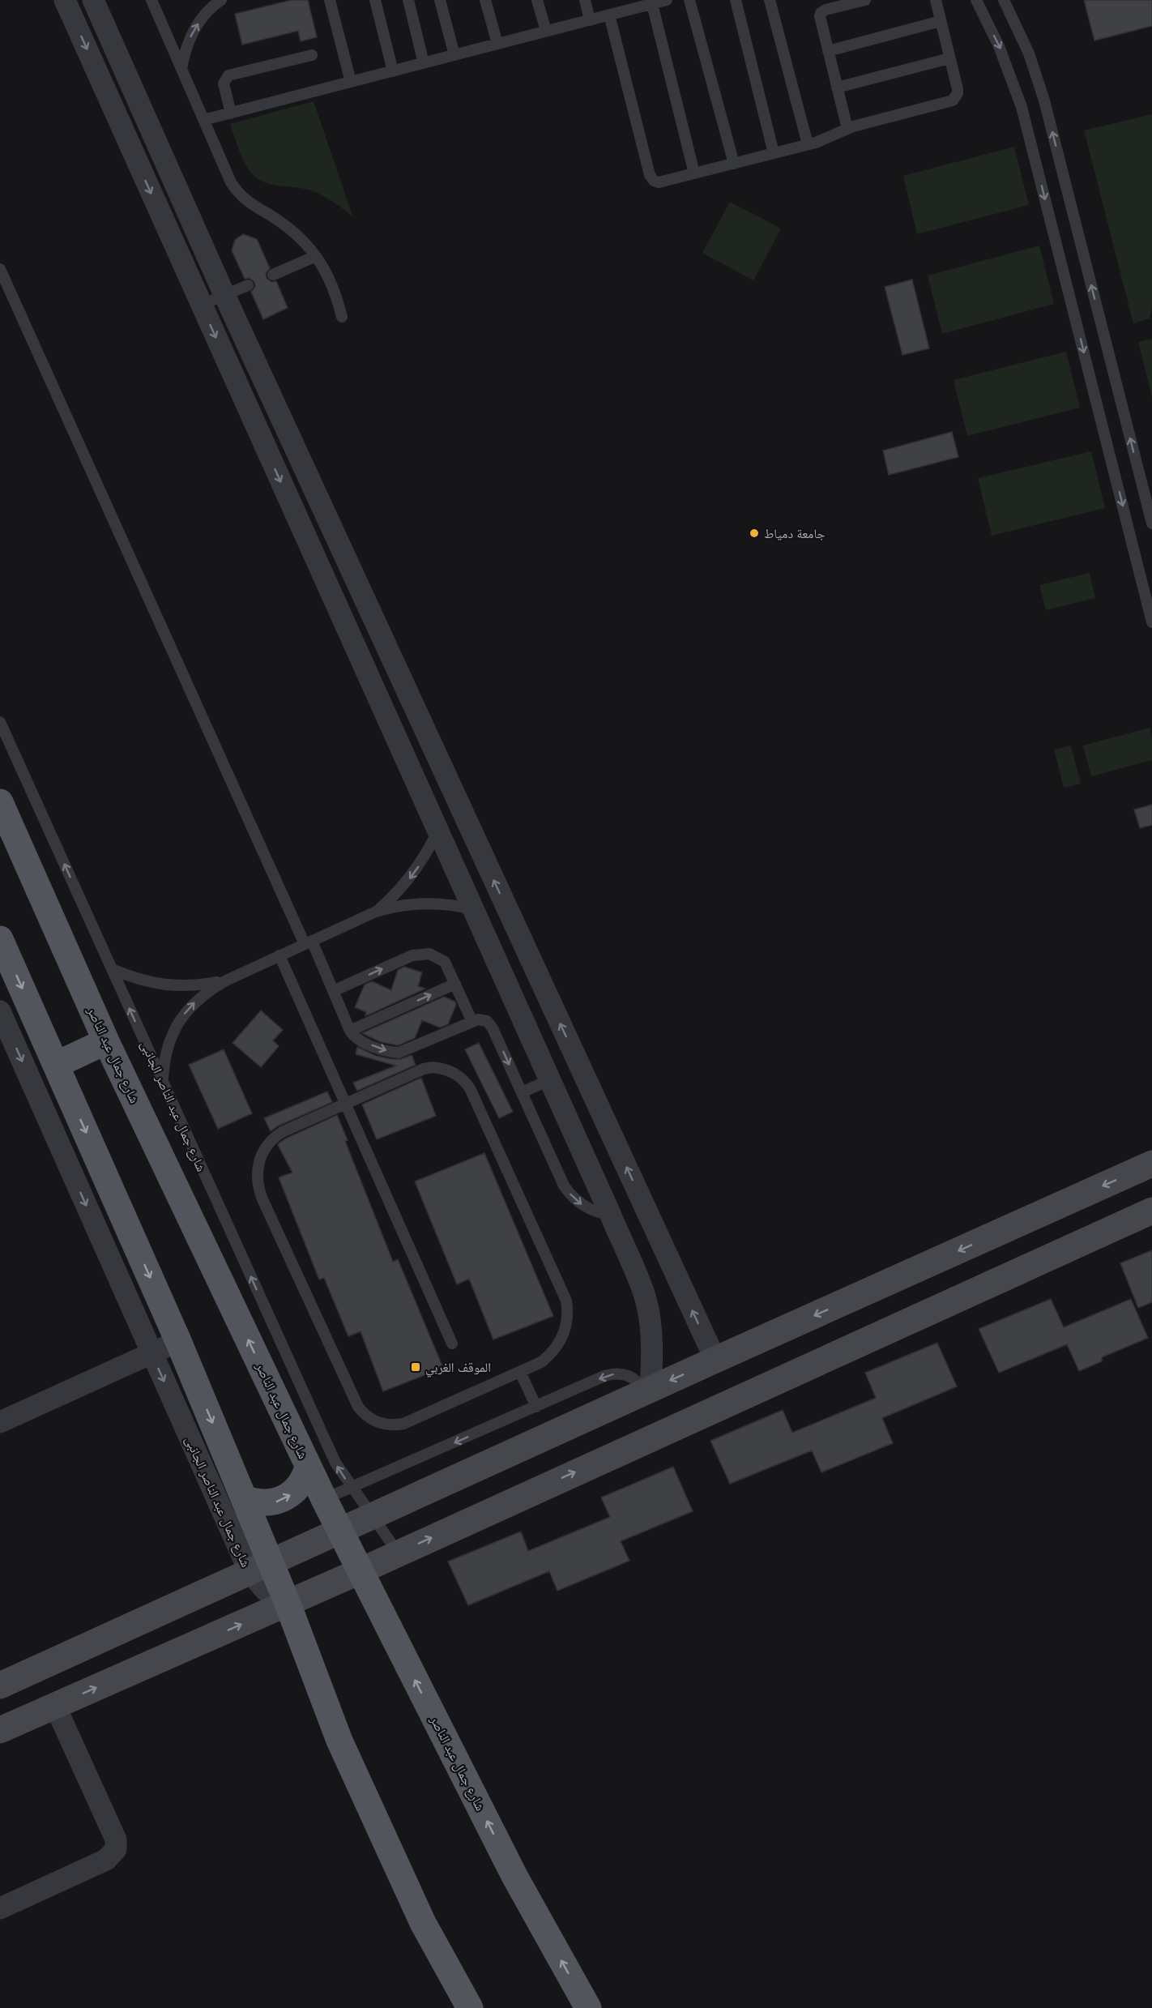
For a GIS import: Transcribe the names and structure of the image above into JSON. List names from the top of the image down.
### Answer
{
  "streets": {
    "main road": ["شارع جمال عبد الناصر"],
    "street": ["شارع جمال عبد الناصر الجانبى"]
  },
  "places": {
    "other": ["جامعة دمياط"],
    "transit": ["الموقف الغربي"]
  }
}
